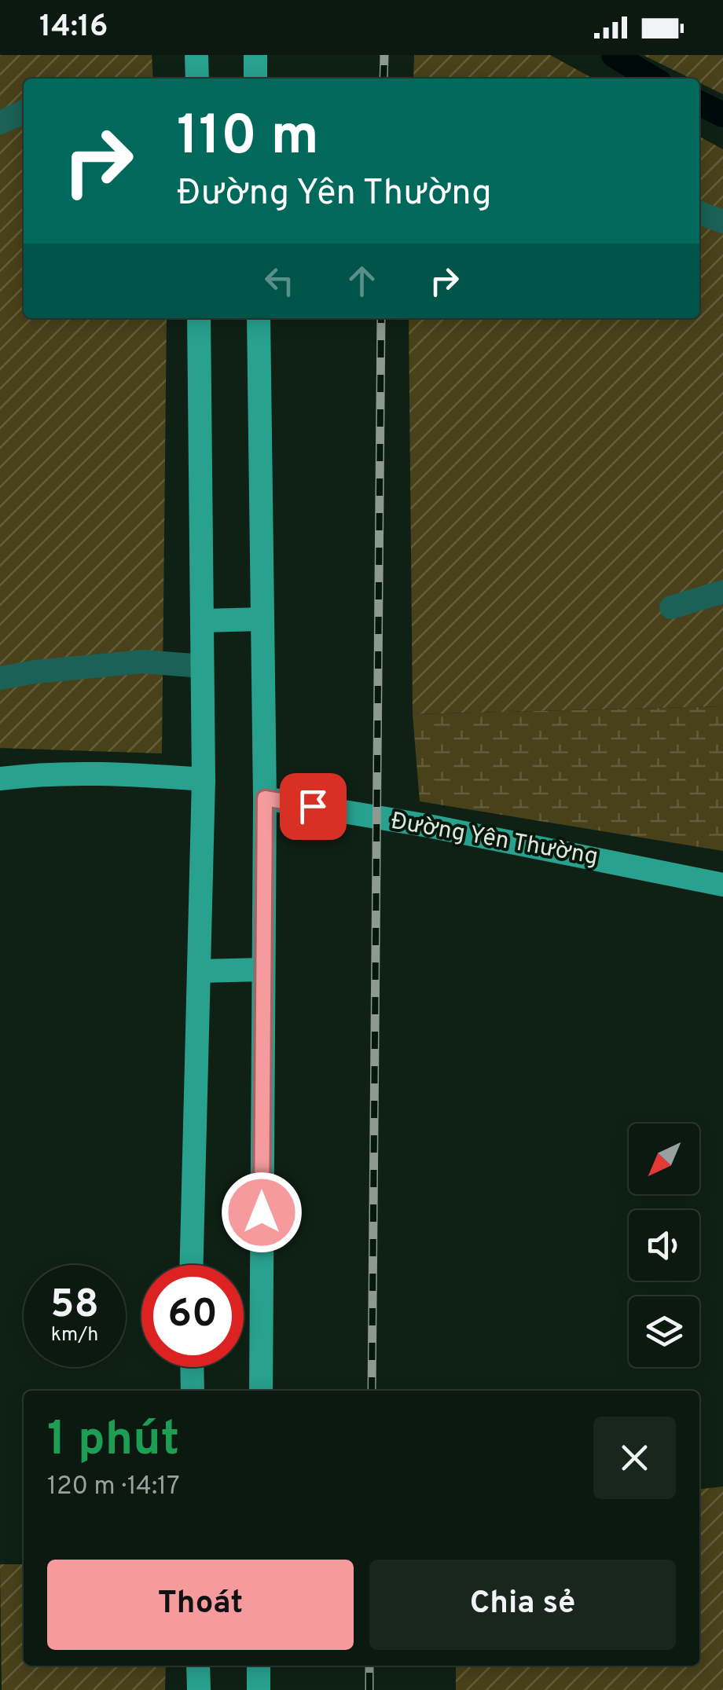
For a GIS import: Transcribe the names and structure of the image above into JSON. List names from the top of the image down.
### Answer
{
  "streets": {
    "main road": ["Đường Yên Thường"]
  },
  "north": "bottom left",
  "page": {
    "status": "14:16",
    "turn": ["110 m", "Đường Yên Thường"],
    "speed": "58 km/h",
    "limit": "60",
    "heading": ["1 phút", "120 m · 14:17"],
    "buttons": ["Thoát", "Chia sẻ"]
  }
}
